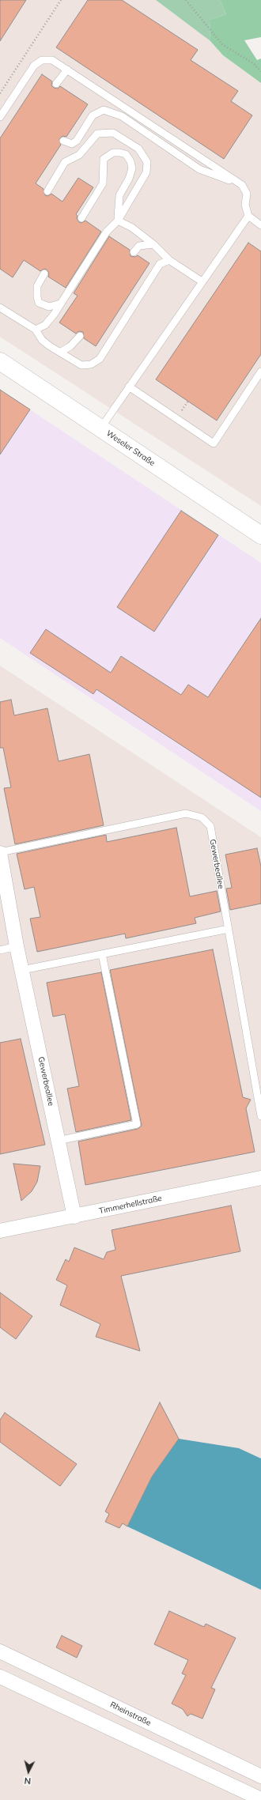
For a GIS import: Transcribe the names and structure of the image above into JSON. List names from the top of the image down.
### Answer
{
  "streets": {
    "main road": ["Weseler Straße"],
    "street": ["Gewerbeallee", "Timmerhellstraße", "Rheinstraße"]
  },
  "crossings": [
    ["Gewerbeallee", "Timmerhellstraße"]
  ],
  "north": "bottom"
}
